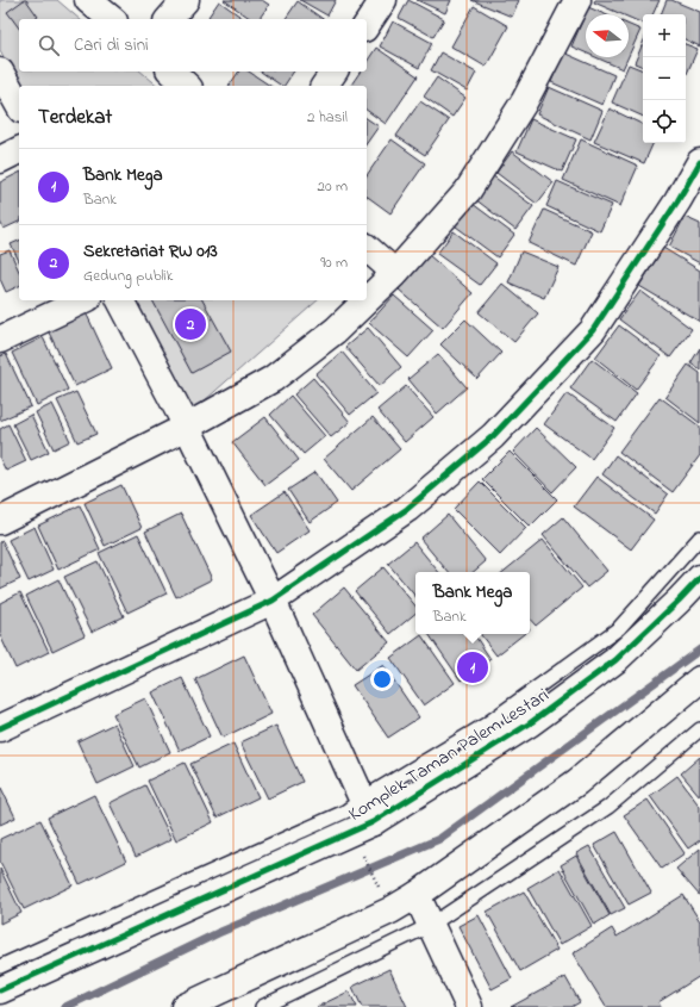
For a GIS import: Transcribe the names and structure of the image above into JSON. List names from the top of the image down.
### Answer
{
  "streets": {
    "street": ["Komplek Taman Palem Lestari"]
  },
  "north": "left",
  "page": {
    "map_buttons": ["+", "−"],
    "search": "Cari di sini",
    "heading": ["Terdekat", "2 hasil"],
    "list": [
      {
        "mark": "1",
        "name": "Bank Mega",
        "note": "Bank",
        "value": "20 m"
      },
      {
        "mark": "2",
        "name": "Sekretariat RW 013",
        "note": "Gedung publik",
        "value": "90 m"
      }
    ],
    "pins": ["2", "1"],
    "popup": ["Bank Mega", "Bank"]
  }
}
